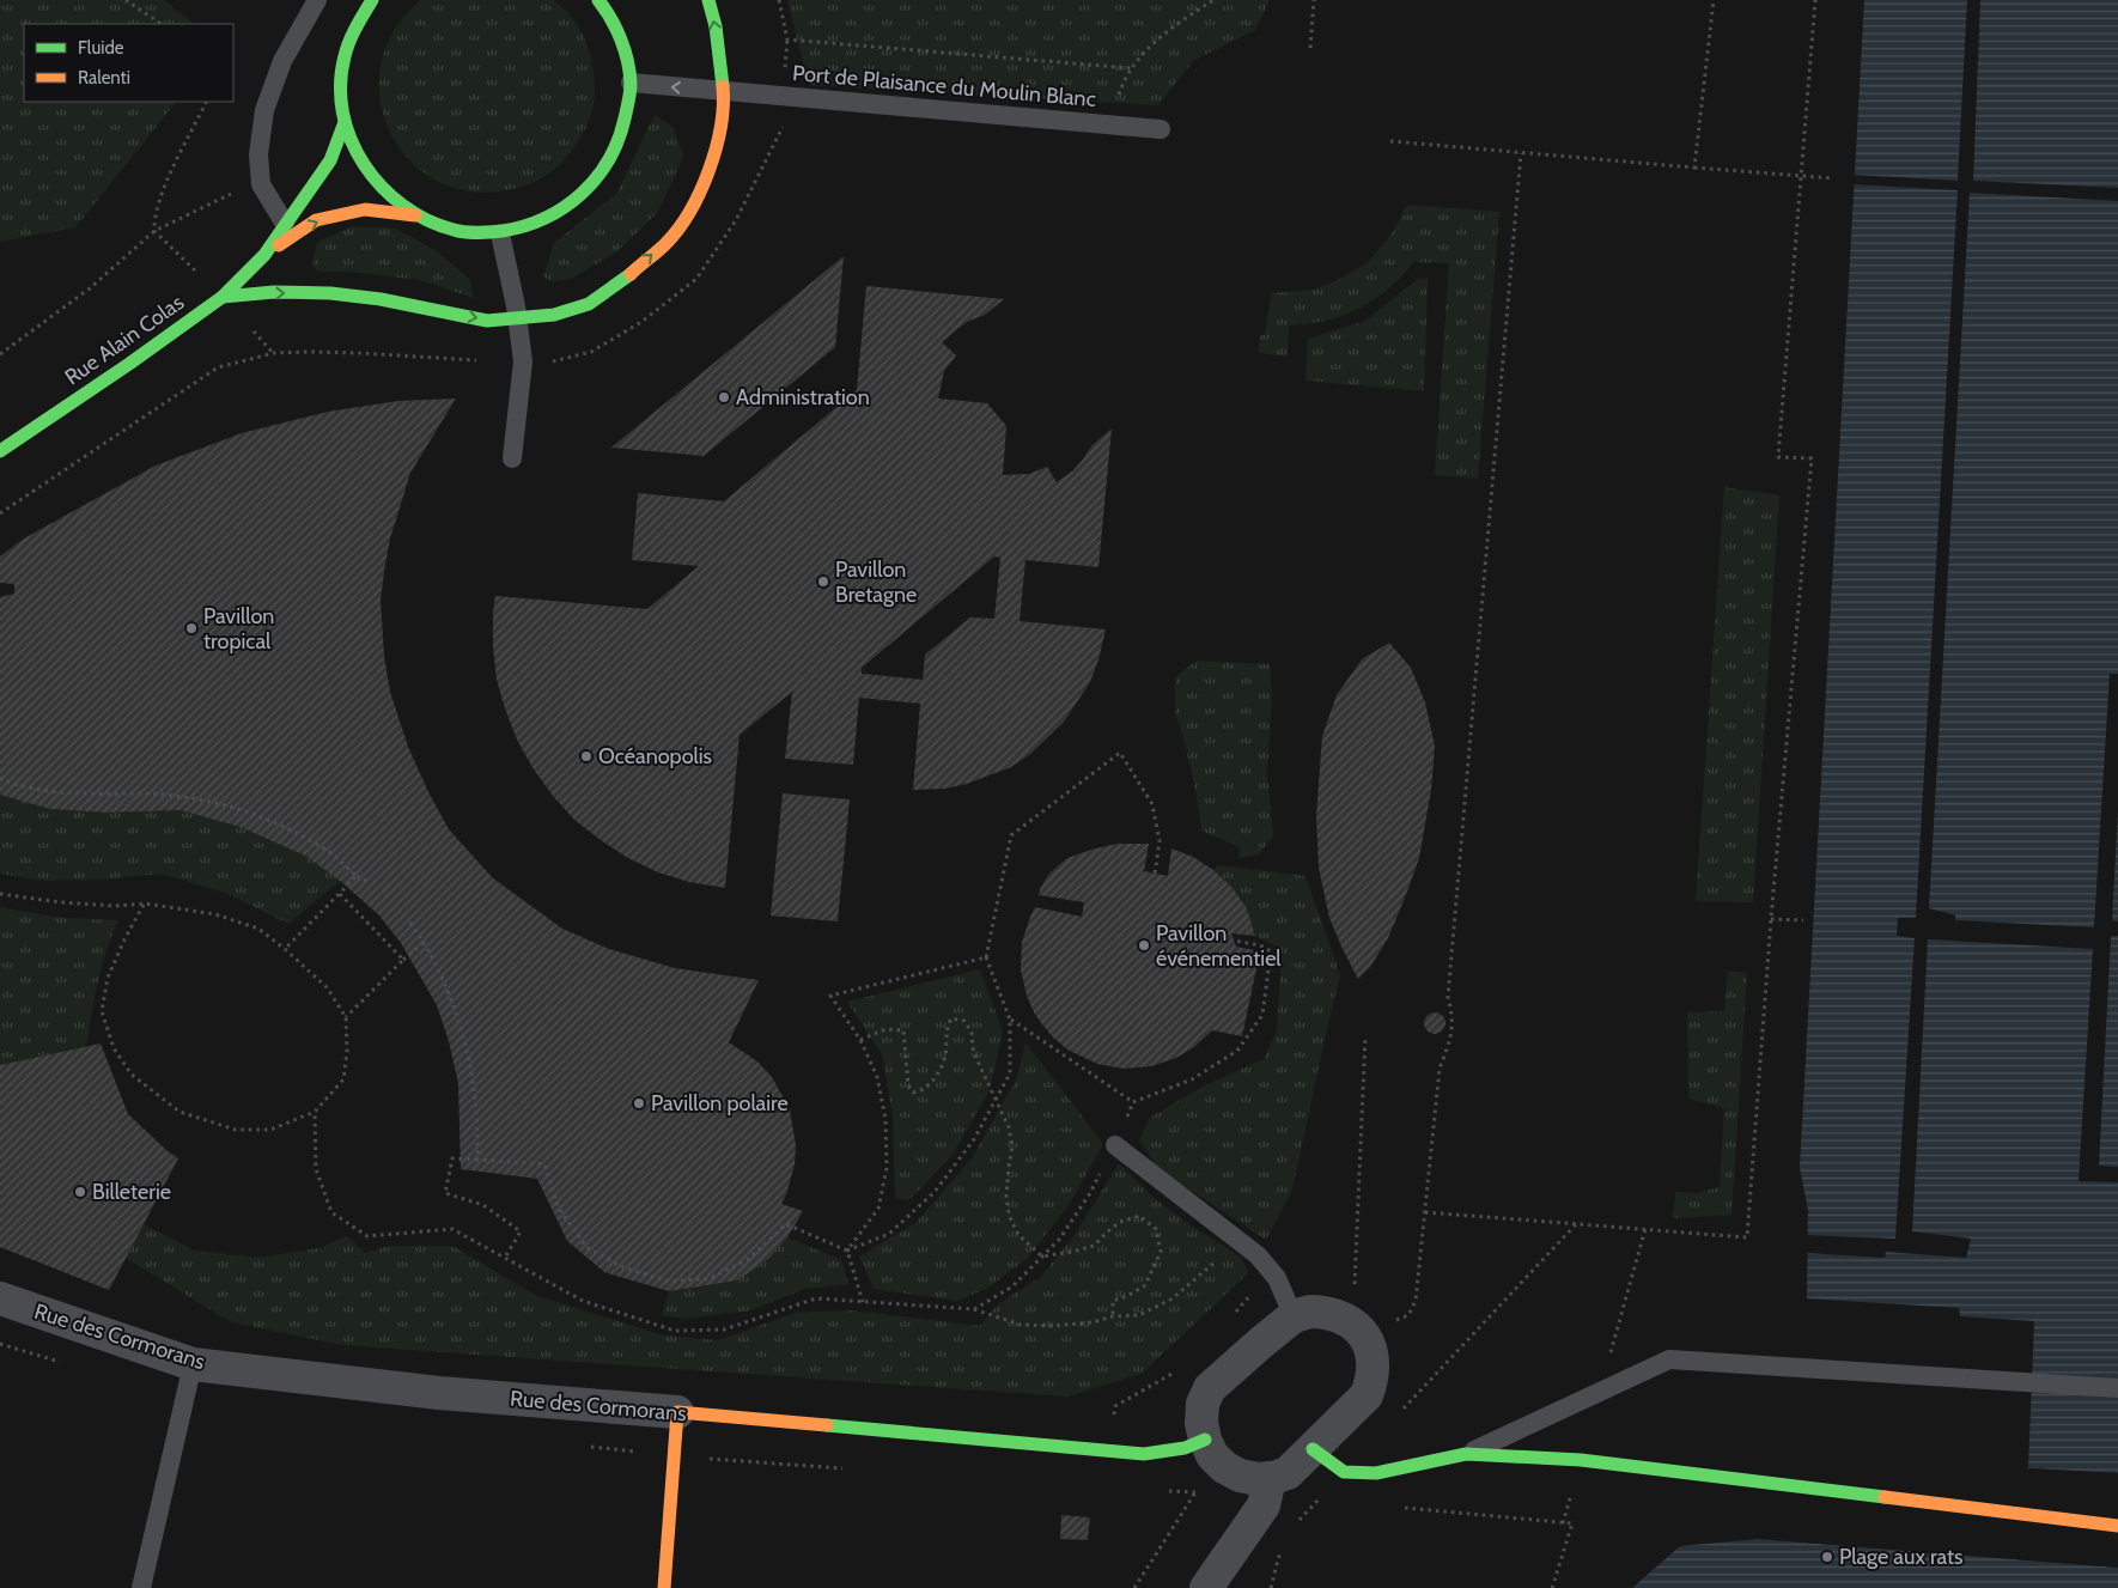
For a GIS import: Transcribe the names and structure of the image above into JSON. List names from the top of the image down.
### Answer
{
  "streets": {
    "street": ["Rue Alain Colas", "Rue des Cormorans"],
    "lane": ["Port de Plaisance du Moulin Blanc"]
  },
  "places": [
    "Administration",
    "Pavillon Bretagne",
    "Pavillon tropical",
    "Océanopolis",
    "Pavillon événementiel",
    "Pavillon polaire",
    "Billeterie",
    "Plage aux rats"
  ],
  "legend": ["Fluide", "Ralenti"]
}
